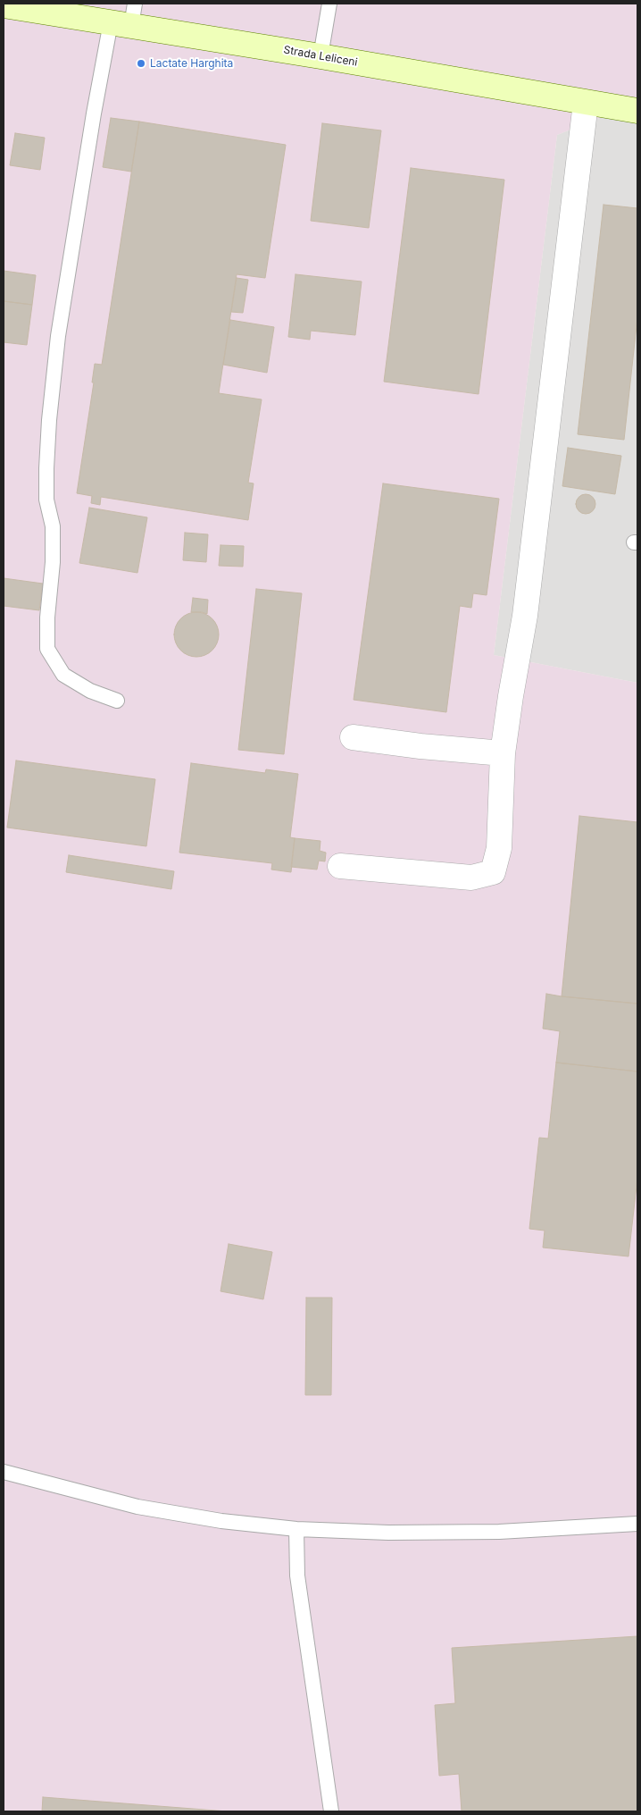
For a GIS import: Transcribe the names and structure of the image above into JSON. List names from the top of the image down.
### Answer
{
  "streets": {
    "main road": ["Strada Leliceni"]
  },
  "places": ["Lactate Harghita"]
}
